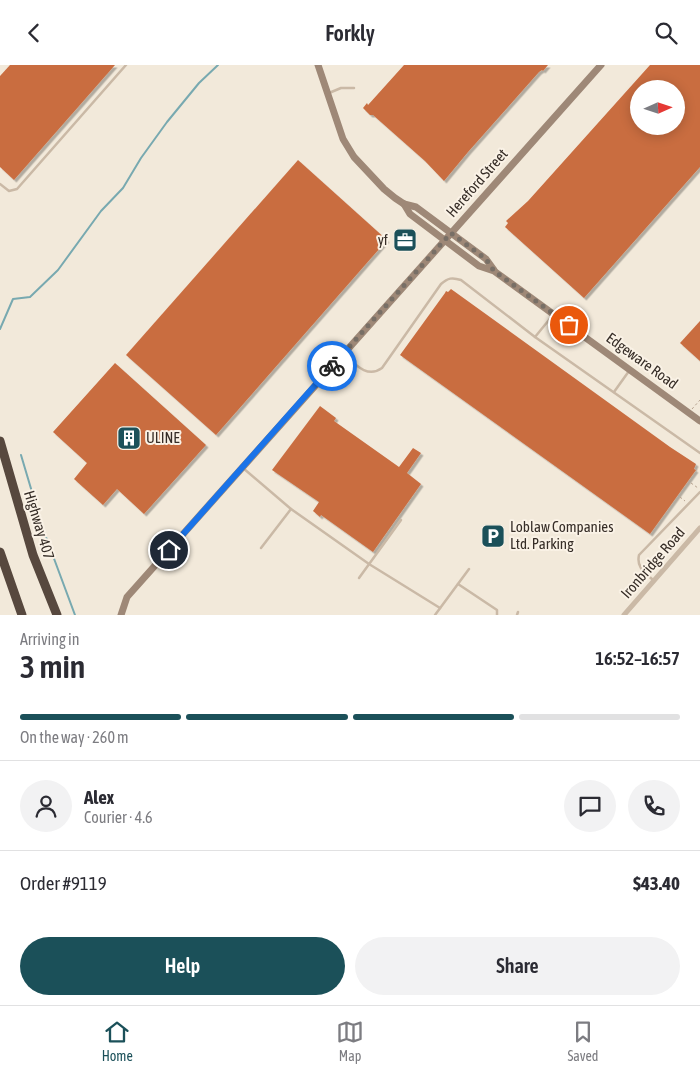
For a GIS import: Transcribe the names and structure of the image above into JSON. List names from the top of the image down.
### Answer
{
  "streets": {
    "highway": ["Highway 407"],
    "street": ["Hereford Street", "Edgeware Road", "Ironbridge Road"]
  },
  "crossings": [
    ["Hereford Street", "Edgeware Road"]
  ],
  "places": {
    "office": ["yf"],
    "building": ["ULINE"],
    "parking": ["Loblaw Companies Ltd. Parking"]
  },
  "north": "right",
  "page": {
    "header": "Forkly",
    "heading": ["3 min", "Arriving in", "16:52–16:57"],
    "panel": [
      "Alex",
      "Courier · 4.6",
      "Order #9119",
      "$43.40"
    ],
    "bar": "On the way · 260 m",
    "buttons": ["Help", "Share"],
    "tabs": ["Home", "Map", "Saved"]
  }
}
